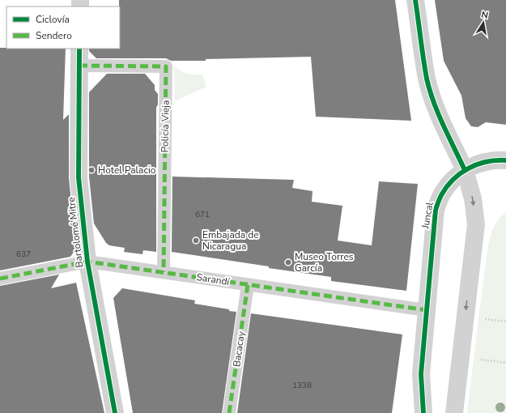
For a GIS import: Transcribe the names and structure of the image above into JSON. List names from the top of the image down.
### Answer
{
  "streets": {
    "street": [
      "Policía Vieja",
      "Juncal",
      "Bartolomé Mitre",
      "Sarandí",
      "Bacacay"
    ]
  },
  "crossings": [
    ["Policía Vieja", "Bartolomé Mitre"],
    ["Policía Vieja", "Sarandí"],
    ["Juncal", "Sarandí"],
    ["Bartolomé Mitre", "Sarandí"],
    ["Sarandí", "Bacacay"]
  ],
  "places": ["Hotel Palacio", "Embajada de Nicaragua", "Museo Torres García"],
  "house_numbers": ["671", "637", "1338"],
  "legend": ["Ciclovía", "Sendero"],
  "north": "top"
}
